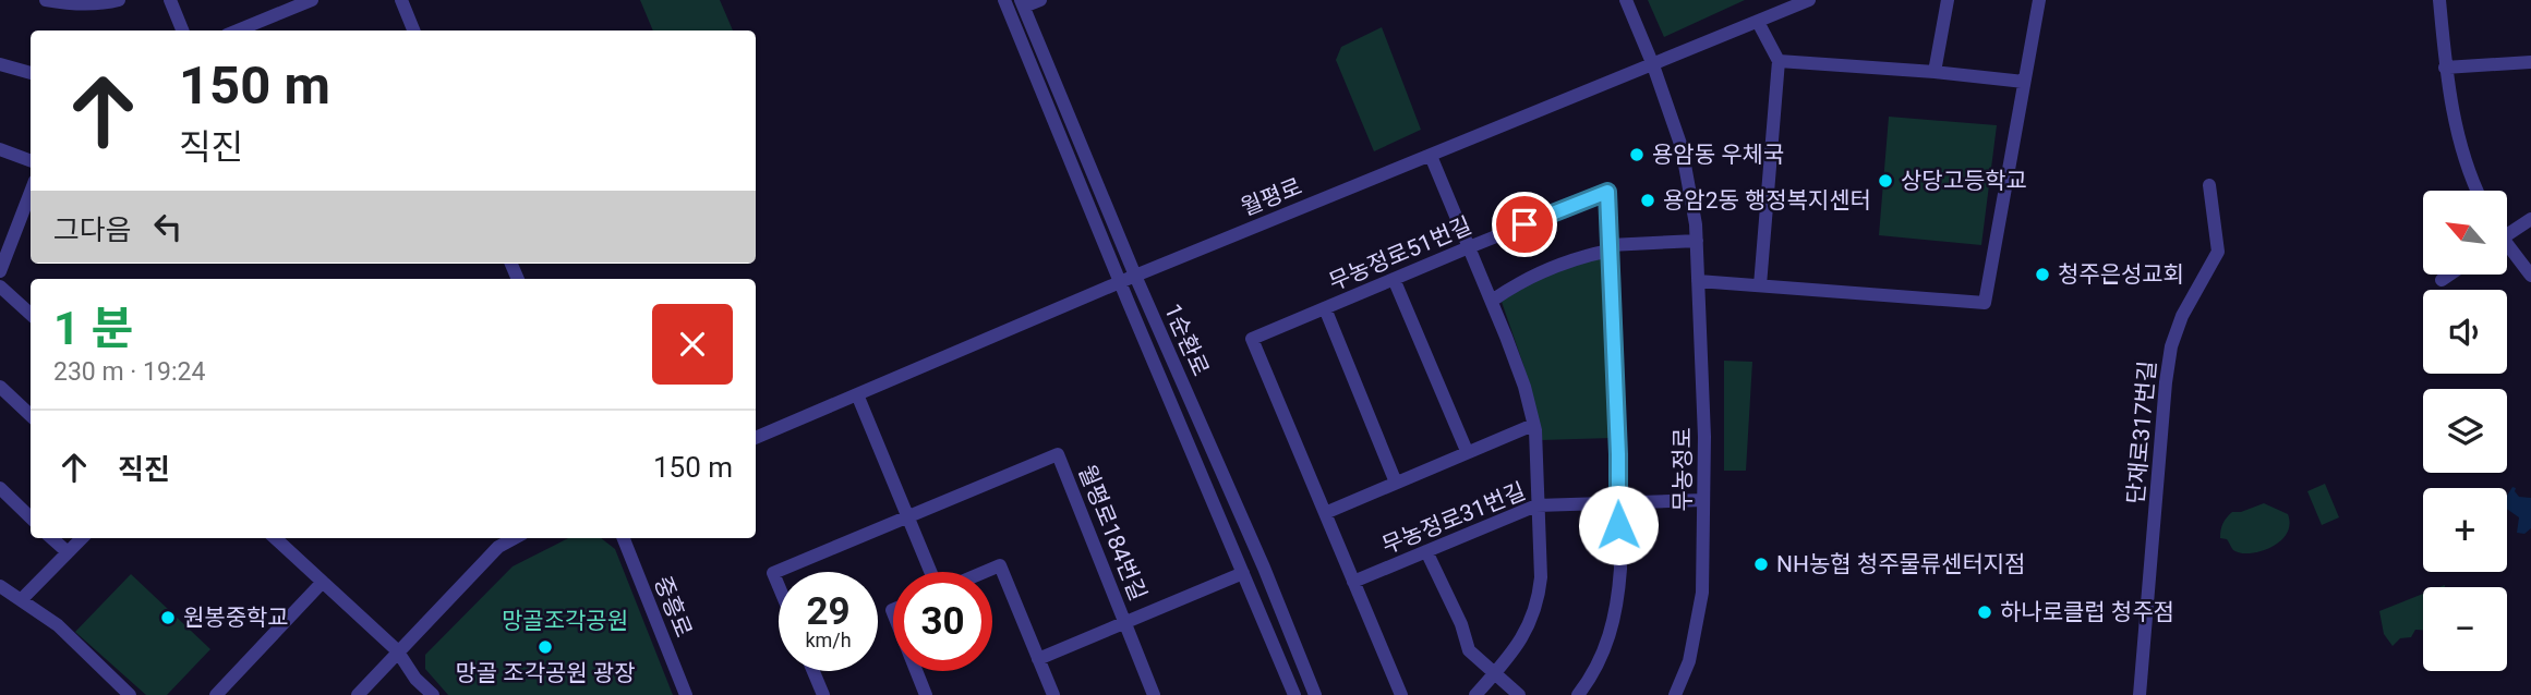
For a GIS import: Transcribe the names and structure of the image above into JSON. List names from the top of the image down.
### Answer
{
  "streets": {
    "street": [
      "월평로",
      "무농정로51번길",
      "1순환로",
      "단재로317번길",
      "무농정로",
      "무농정로31번길",
      "월평로184번길",
      "중흥로"
    ]
  },
  "crossings": [
    ["월평로", "1순환로"],
    ["월평로", "무농정로"],
    ["무농정로", "무농정로31번길"]
  ],
  "parks": ["망골조각공원"],
  "places": [
    "용암동 우체국",
    "상당고등학교",
    "용암2동 행정복지센터",
    "청주은성교회",
    "NH농협 청주물류센터지점",
    "하나로클럽 청주점",
    "원봉중학교",
    "망골 조각공원 광장"
  ],
  "north": "top left",
  "page": {
    "turn": ["150 m", "직진"],
    "map_buttons": ["+", "−"],
    "then": "그다음",
    "heading": ["1 분", "230 m · 19:24"],
    "list": [
      {
        "name": "직진",
        "value": "150 m"
      }
    ],
    "speed": "29 km/h",
    "limit": "30"
  }
}
